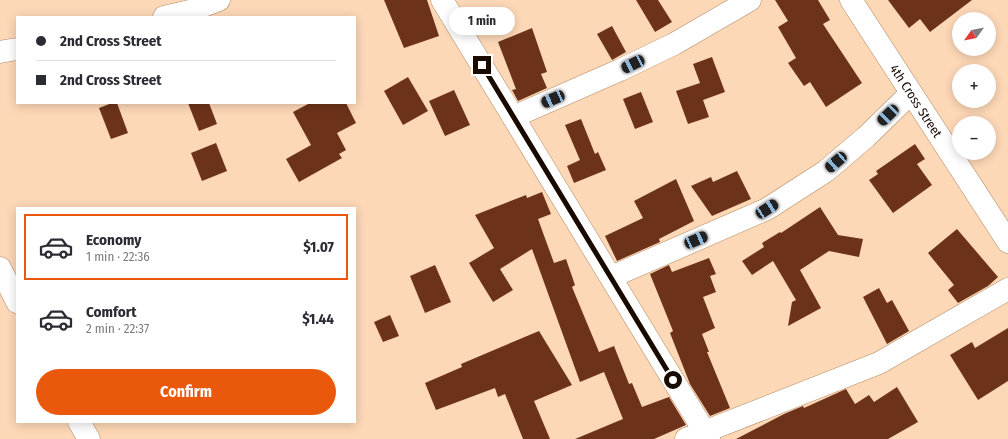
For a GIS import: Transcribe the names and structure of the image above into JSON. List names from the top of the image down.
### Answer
{
  "streets": {
    "street": ["4th Cross Street"]
  },
  "north": "bottom left",
  "page": {
    "bubble": "1 min",
    "map_buttons": ["+", "−"],
    "banner": ["2nd Cross Street", "2nd Cross Street"],
    "list": [
      {
        "name": "Economy",
        "note": "1 min · 22:36",
        "value": "$1.07"
      },
      {
        "name": "Comfort",
        "note": "2 min · 22:37",
        "value": "$1.44"
      }
    ],
    "buttons": "Confirm"
  }
}
